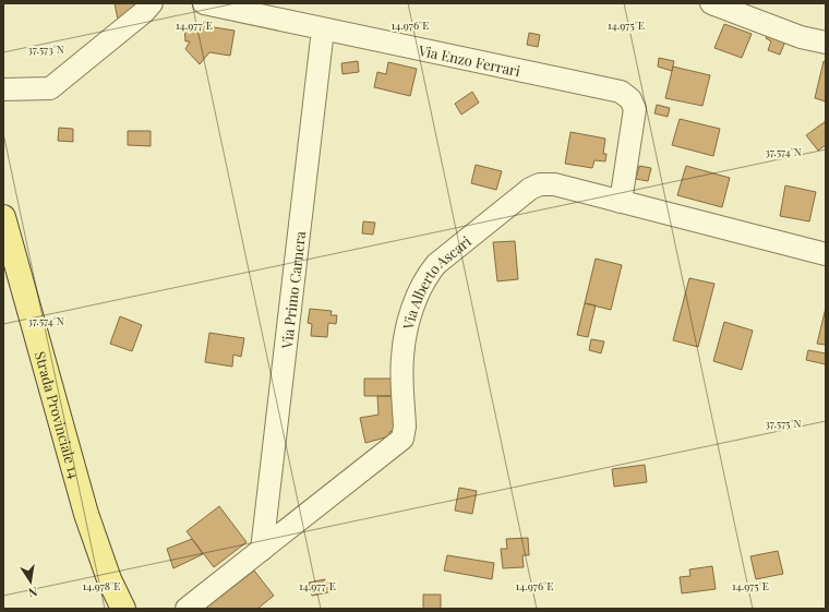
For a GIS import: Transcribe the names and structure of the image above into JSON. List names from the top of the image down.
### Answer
{
  "streets": {
    "main road": ["Strada Provinciale 14"],
    "street": ["Via Enzo Ferrari", "Via Alberto Ascari", "Via Primo Carnera"]
  },
  "crossings": [
    ["Via Enzo Ferrari", "Via Alberto Ascari"],
    ["Via Enzo Ferrari", "Via Primo Carnera"],
    ["Via Alberto Ascari", "Via Primo Carnera"]
  ],
  "north": "bottom",
  "coordinates": [
    "14.977°E",
    "14.976°E",
    "14.975°E",
    "37.573°N",
    "37.574°N",
    "37.575°N",
    "14.978°E"
  ]
}
